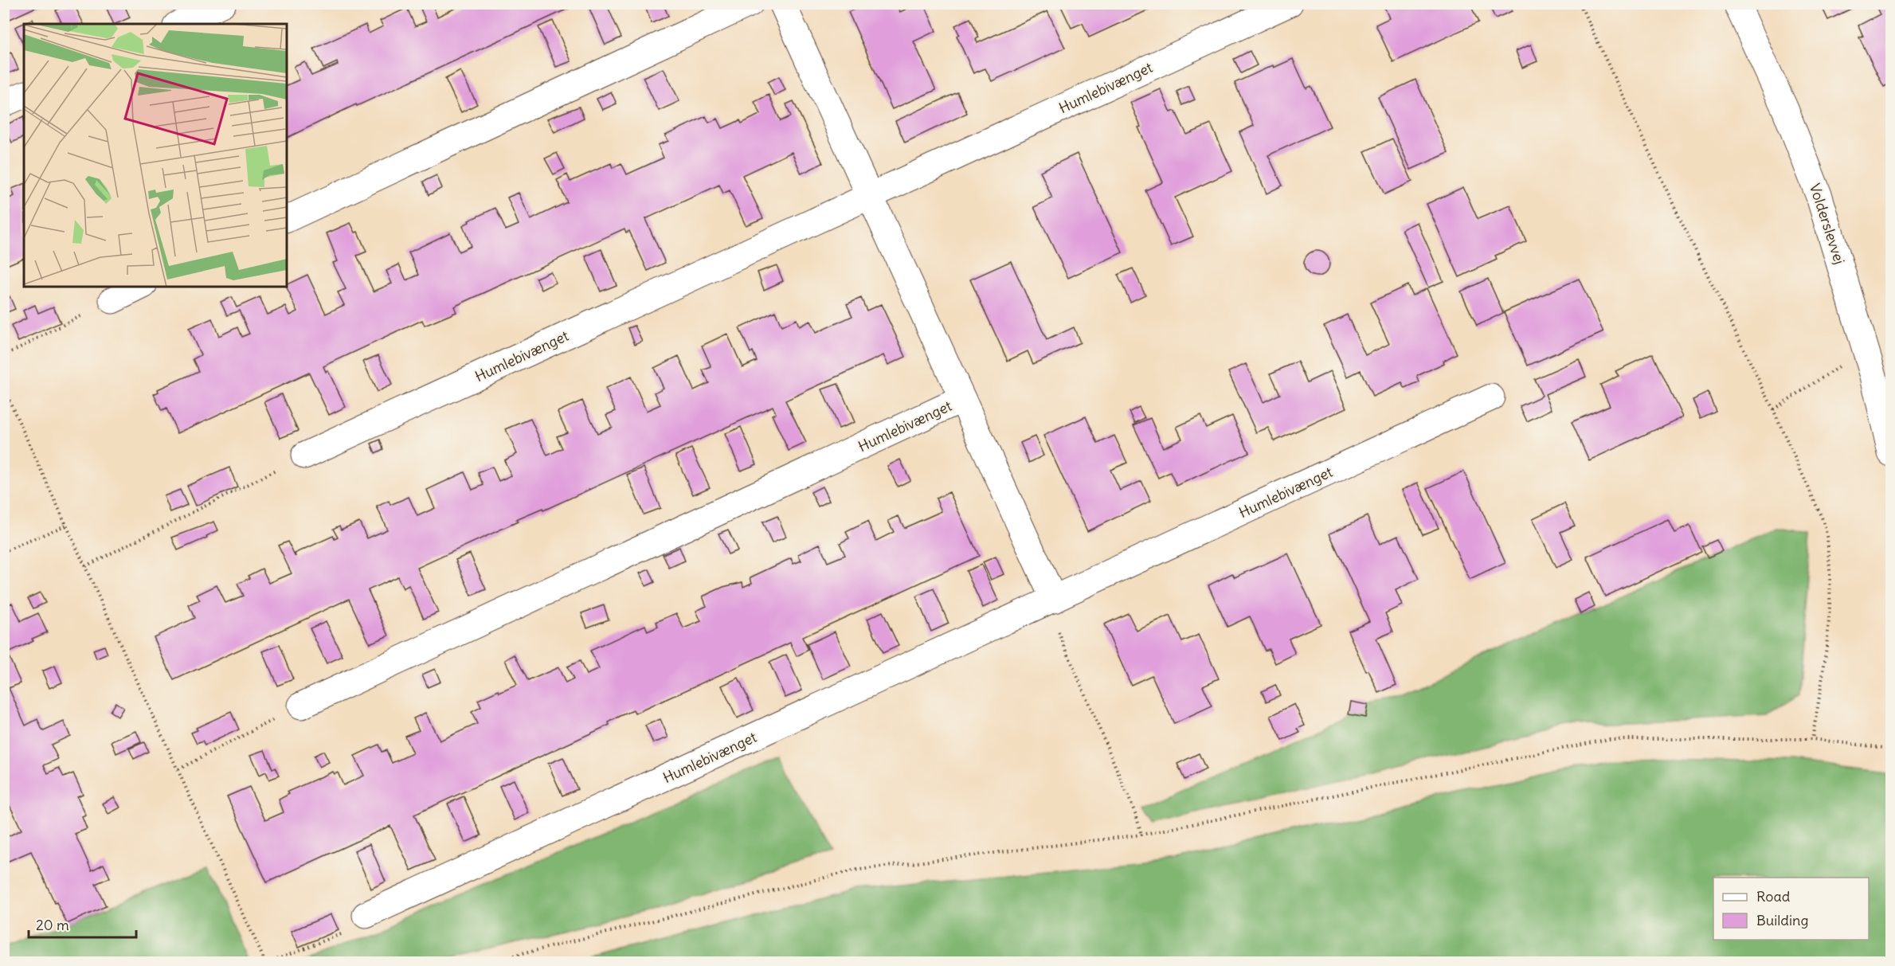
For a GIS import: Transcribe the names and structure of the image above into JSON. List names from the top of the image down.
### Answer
{
  "streets": {
    "street": ["Humlebivænget", "Volderslevvej"]
  },
  "legend": ["Road", "Building"],
  "scale_bar": "20 m"
}
